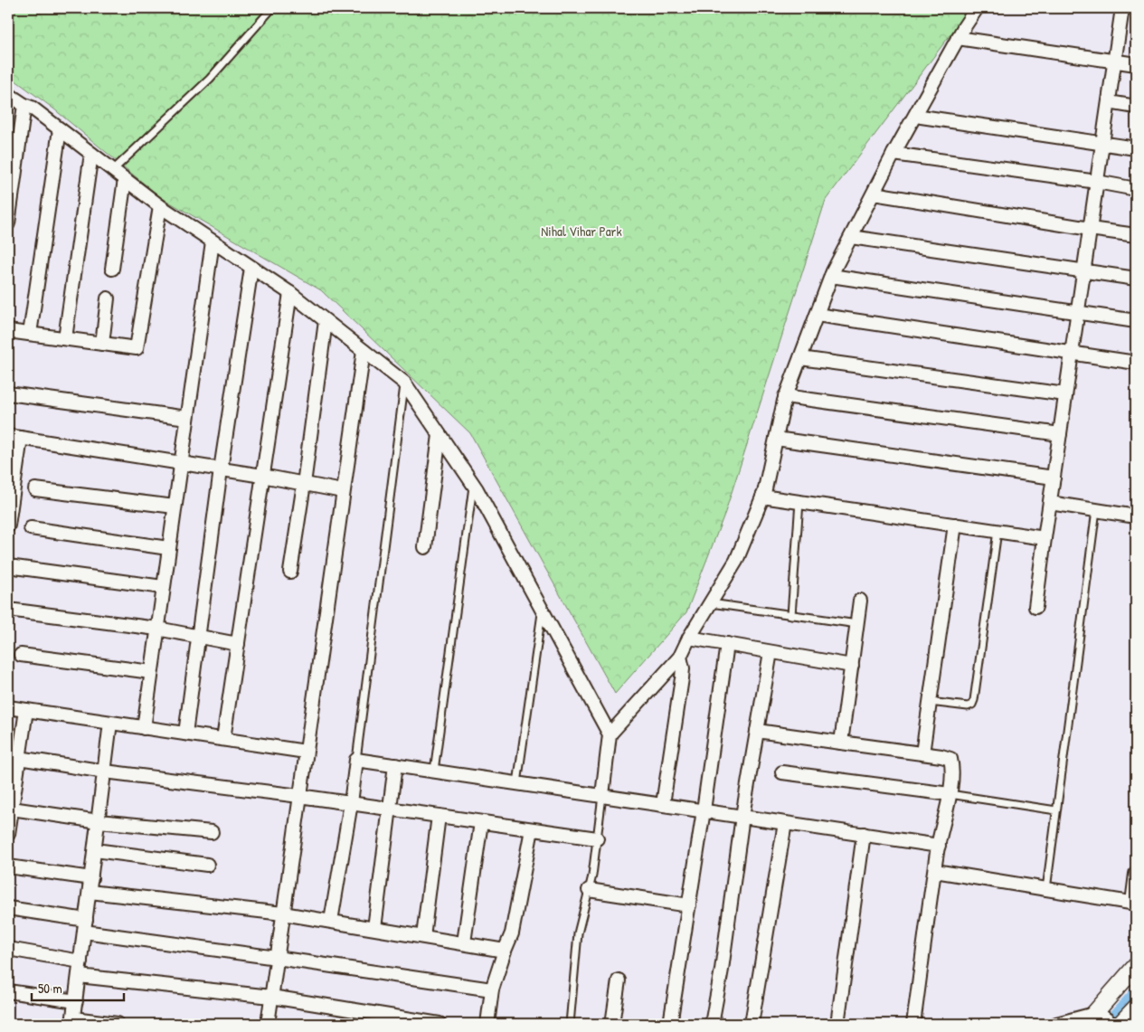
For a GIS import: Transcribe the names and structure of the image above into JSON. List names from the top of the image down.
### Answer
{
  "parks": ["Nihal Vihar Park"],
  "scale_bar": "50 m"
}
